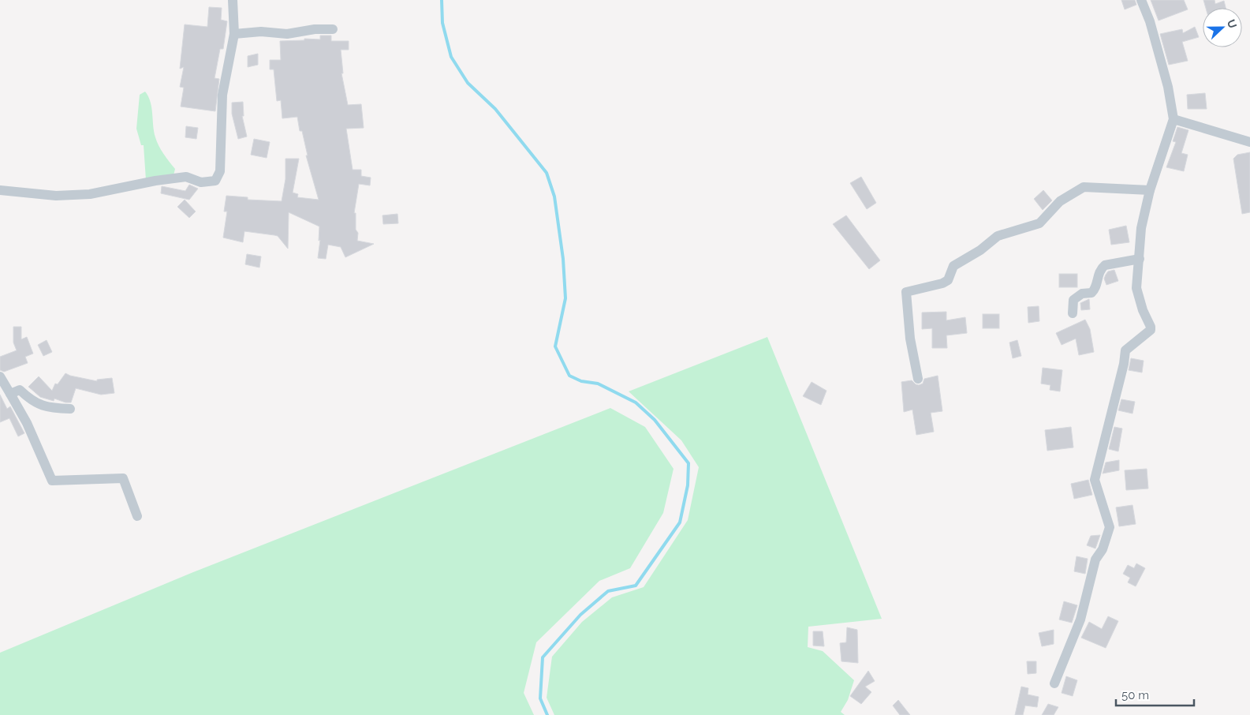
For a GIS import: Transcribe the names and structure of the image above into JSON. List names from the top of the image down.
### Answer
{
  "scale_bar": "50 m",
  "north": "right"
}
